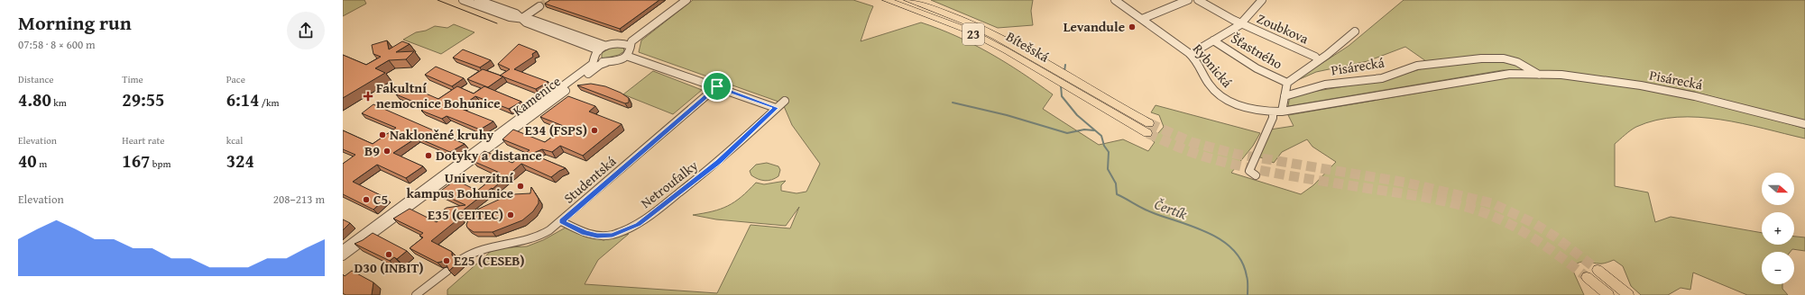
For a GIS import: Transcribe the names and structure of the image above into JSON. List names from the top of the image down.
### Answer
{
  "streets": {
    "highway": ["23", "Bítešská"],
    "street": [
      "Zoubkova",
      "Šťastného",
      "Rybnická",
      "Pisárecká",
      "Kamenice",
      "Studentská",
      "Netroufalky"
    ]
  },
  "crossings": [
    ["Rybnická", "Pisárecká"],
    ["Studentská", "Netroufalky"]
  ],
  "water": ["Čertík"],
  "places": {
    "other": [
      "Levandule",
      "E34 (FSPS)",
      "Nakloněné kruhy",
      "B9",
      "Dotyky a distance",
      "Univerzitní kampus Bohunice",
      "C5",
      "E35 (CEITEC)",
      "D30 (INBIT)",
      "E25 (CESEB)"
    ],
    "health": ["Fakultní nemocnice Bohunice"]
  },
  "north": "right",
  "page": {
    "heading": ["Morning run", "07:58 · 8 × 600 m"],
    "stats": [
      ["Distance", "4.80 km"],
      ["Time", "29:55"],
      ["Pace", "6:14 /km"],
      ["Elevation", "40 m"],
      ["Heart rate", "167 bpm"],
      ["kcal", "324"]
    ],
    "map_buttons": ["+", "−"],
    "chart": ["Elevation", "208–213 m"]
  }
}
